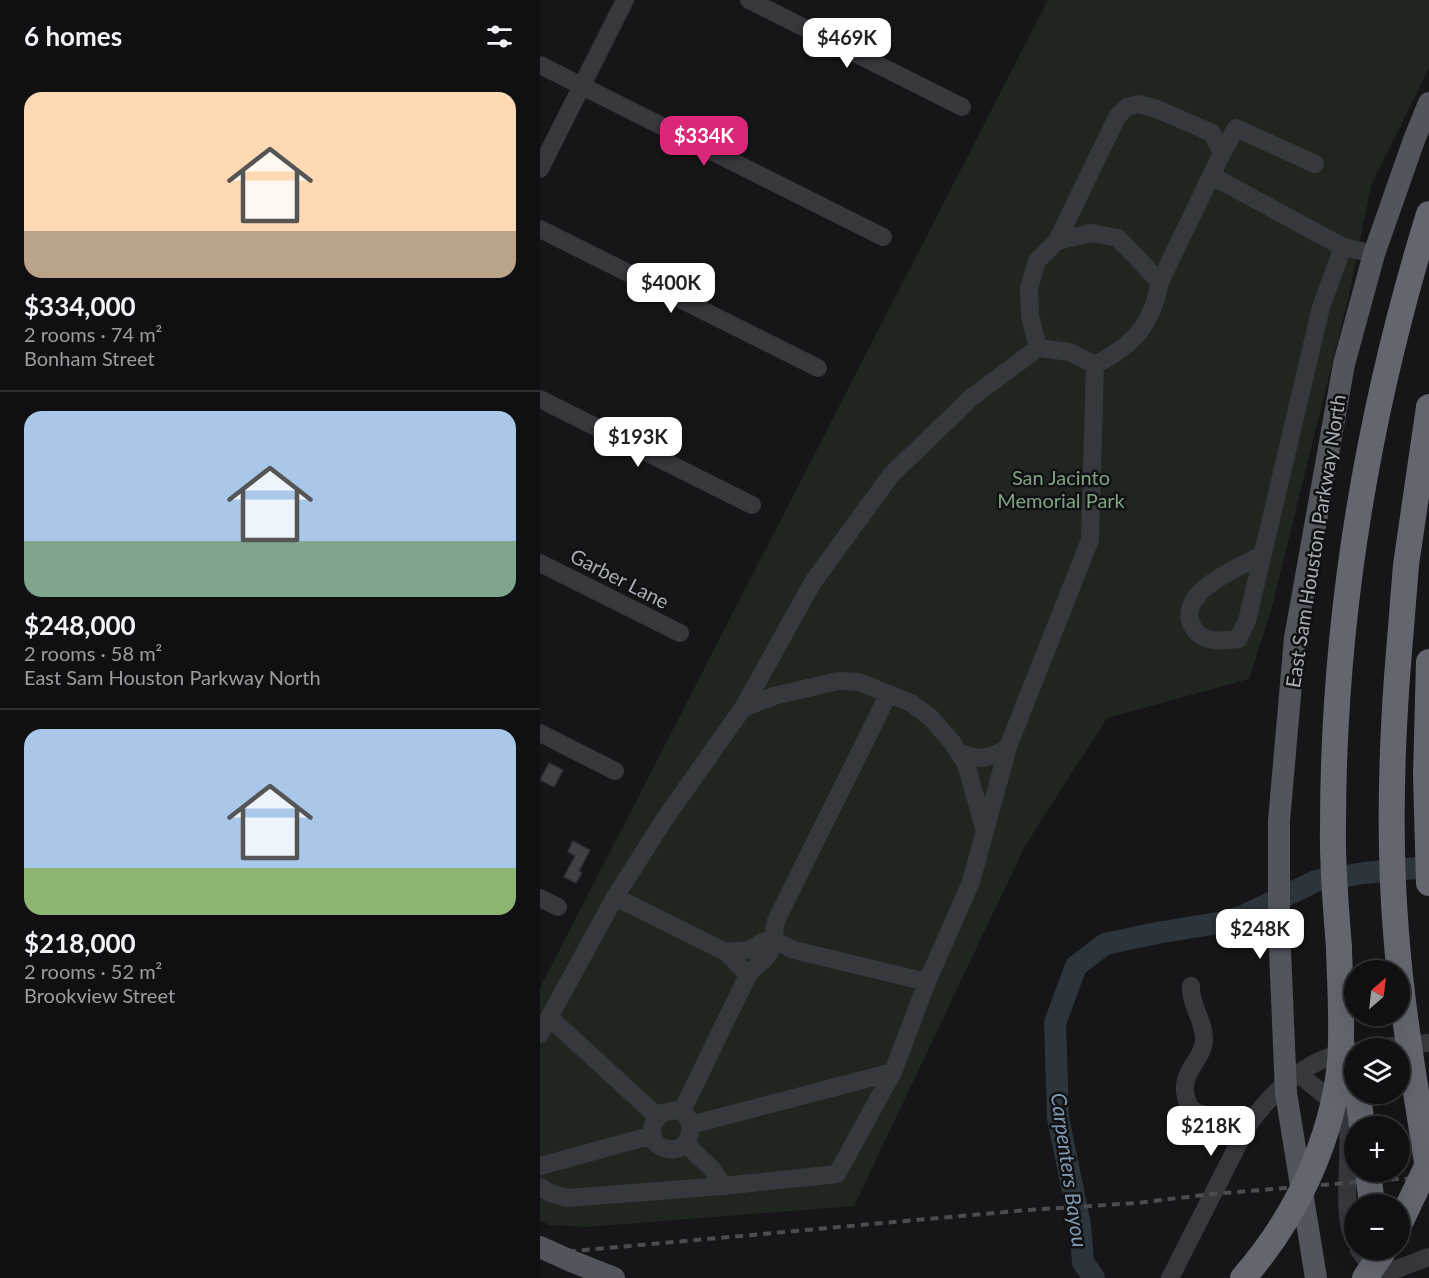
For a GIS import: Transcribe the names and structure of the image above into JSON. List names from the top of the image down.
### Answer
{
  "streets": {
    "main road": ["East Sam Houston Parkway North"],
    "street": ["Garber Lane"]
  },
  "water": ["Carpenters Bayou"],
  "parks": ["San Jacinto Memorial Park"],
  "north": "top right",
  "page": {
    "heading": "6 homes",
    "price": [
      "$469K",
      "$334K",
      "$400K",
      "$193K",
      "$248K",
      "$218K"
    ],
    "list": [
      {
        "name": "$334,000",
        "note": "2 rooms · 74 m² · Bonham Street"
      },
      {
        "name": "$248,000",
        "note": "2 rooms · 58 m² · East Sam Houston Parkway North"
      },
      {
        "name": "$218,000",
        "note": "2 rooms · 52 m² · Brookview Street"
      }
    ],
    "map_buttons": ["+", "−"]
  }
}
